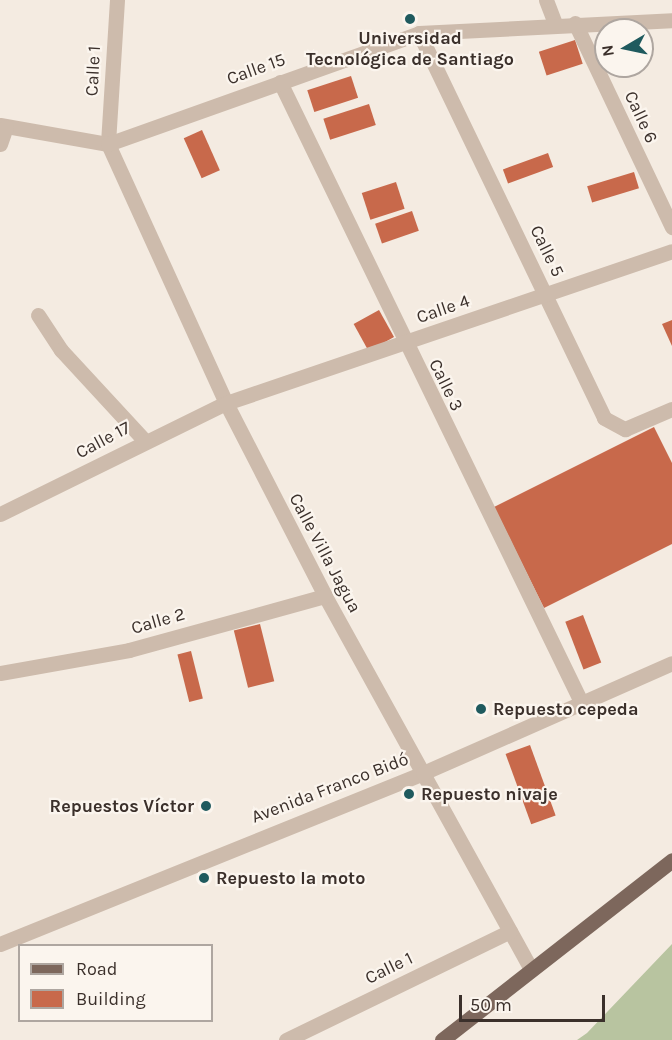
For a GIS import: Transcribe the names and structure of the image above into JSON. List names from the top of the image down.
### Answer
{
  "streets": {
    "street": [
      "Calle 15",
      "Calle 1",
      "Calle 6",
      "Calle 5",
      "Calle 4",
      "Calle 3",
      "Calle 17",
      "Calle Villa Jagua",
      "Calle 2",
      "Avenida Franco Bidó"
    ]
  },
  "crossings": [
    ["Calle 15", "Calle 1"],
    ["Calle 15", "Calle 6"],
    ["Calle 15", "Calle 5"],
    ["Calle 15", "Calle 3"],
    ["Calle 15", "Calle Villa Jagua"],
    ["Calle 1", "Calle Villa Jagua"],
    ["Calle 5", "Calle 4"],
    ["Calle 4", "Calle 3"],
    ["Calle 4", "Calle 17"],
    ["Calle 4", "Calle Villa Jagua"],
    ["Calle 3", "Avenida Franco Bidó"],
    ["Calle 17", "Calle Villa Jagua"],
    ["Calle Villa Jagua", "Calle 2"],
    ["Calle Villa Jagua", "Avenida Franco Bidó"]
  ],
  "places": [
    "Universidad Tecnológica de Santiago",
    "Repuesto cepeda",
    "Repuesto nivaje",
    "Repuestos Víctor",
    "Repuesto la moto"
  ],
  "legend": ["Road", "Building"],
  "scale_bar": "50 m",
  "north": "left"
}
